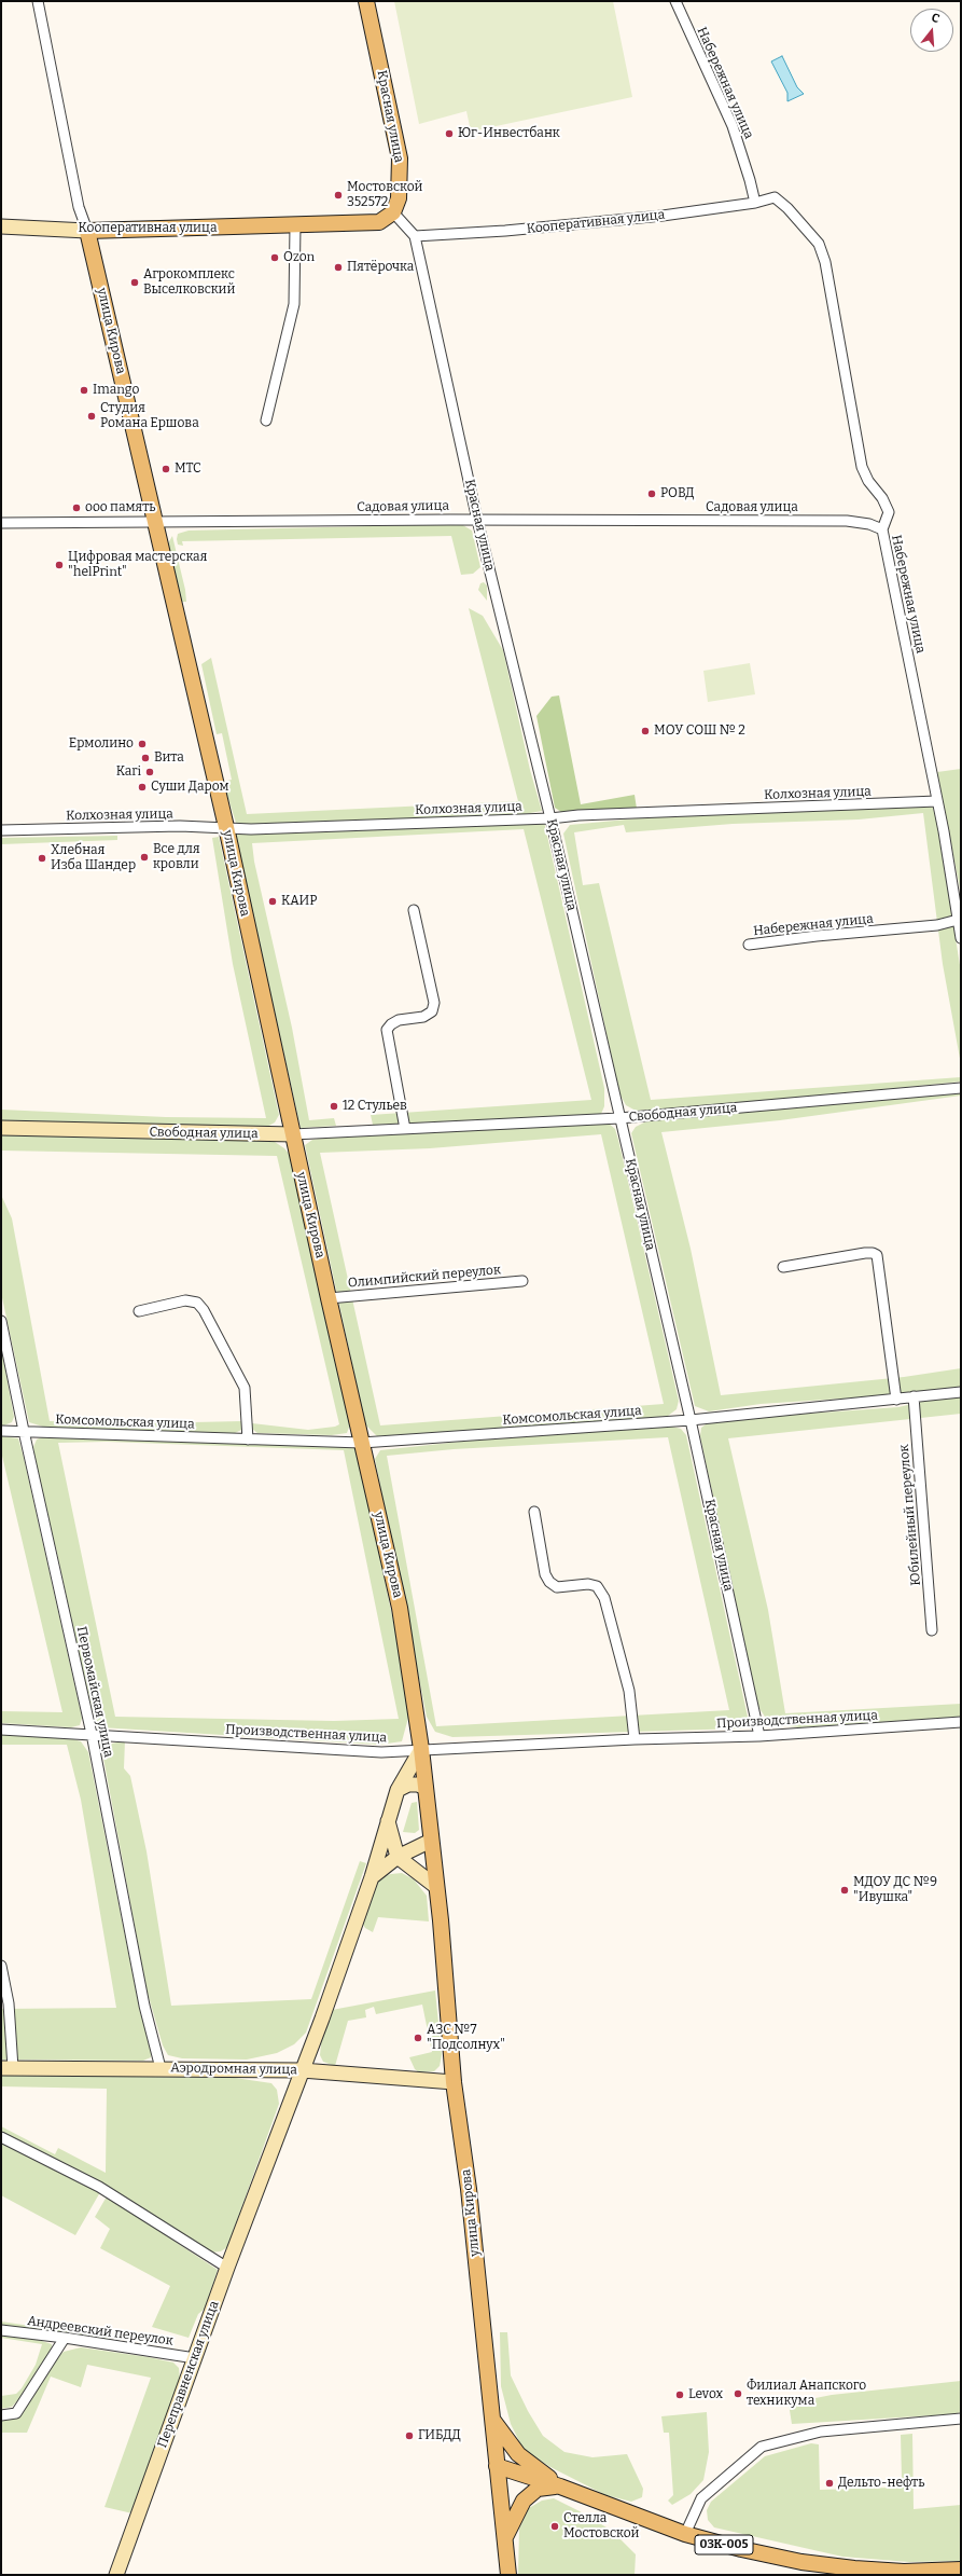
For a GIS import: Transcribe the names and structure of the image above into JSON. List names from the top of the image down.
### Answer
{
  "streets": {
    "main road": [
      "Красная улица",
      "Кооперативная улица",
      "улица Кирова",
      "03К-005"
    ],
    "street": [
      "Набережная улица",
      "Садовая улица",
      "Колхозная улица",
      "Свободная улица",
      "Олимпийский переулок",
      "Комсомольская улица",
      "Юбилейный переулок",
      "Первомайская улица",
      "Производственная улица",
      "Аэродромная улица",
      "Андреевский переулок",
      "Переправненская улица"
    ]
  },
  "crossings": [
    ["Набережная улица", "Кооперативная улица"],
    ["Набережная улица", "Садовая улица"],
    ["Набережная улица", "Колхозная улица"],
    ["Красная улица", "Кооперативная улица"],
    ["Красная улица", "Садовая улица"],
    ["Красная улица", "Колхозная улица"],
    ["Красная улица", "Свободная улица"],
    ["Красная улица", "Комсомольская улица"],
    ["Красная улица", "Производственная улица"],
    ["Кооперативная улица", "улица Кирова"],
    ["улица Кирова", "Садовая улица"],
    ["улица Кирова", "Колхозная улица"],
    ["улица Кирова", "Свободная улица"],
    ["улица Кирова", "Олимпийский переулок"],
    ["улица Кирова", "Комсомольская улица"],
    ["улица Кирова", "Производственная улица"],
    ["улица Кирова", "Аэродромная улица"],
    ["улица Кирова", "03К-005"],
    ["Комсомольская улица", "Юбилейный переулок"],
    ["Комсомольская улица", "Первомайская улица"],
    ["Первомайская улица", "Производственная улица"],
    ["Первомайская улица", "Аэродромная улица"],
    ["Аэродромная улица", "Переправненская улица"],
    ["Андреевский переулок", "Переправненская улица"]
  ],
  "places": [
    "Юг-Инвестбанк",
    "Мостовской 352572",
    "Ozon",
    "Пятёрочка",
    "Агрокомплекс Выселковский",
    "Imango",
    "Студия Романа Ершова",
    "МТС",
    "РОВД",
    "ооо память",
    "Цифровая мастерская \"helPrint\"",
    "МОУ СОШ № 2",
    "Ермолино",
    "Вита",
    "Kari",
    "Суши Даром",
    "Все для кровли",
    "Хлебная Изба Шандер",
    "КАИР",
    "12 Стульев",
    "МДОУ ДС №9 \"Ивушка\"",
    "АЗС №7 \"Подсолнух\"",
    "Филиал Анапского техникума",
    "Levox",
    "ГИБДД",
    "Дельто-нефть",
    "Стелла Мостовской"
  ],
  "north": "top"
}
